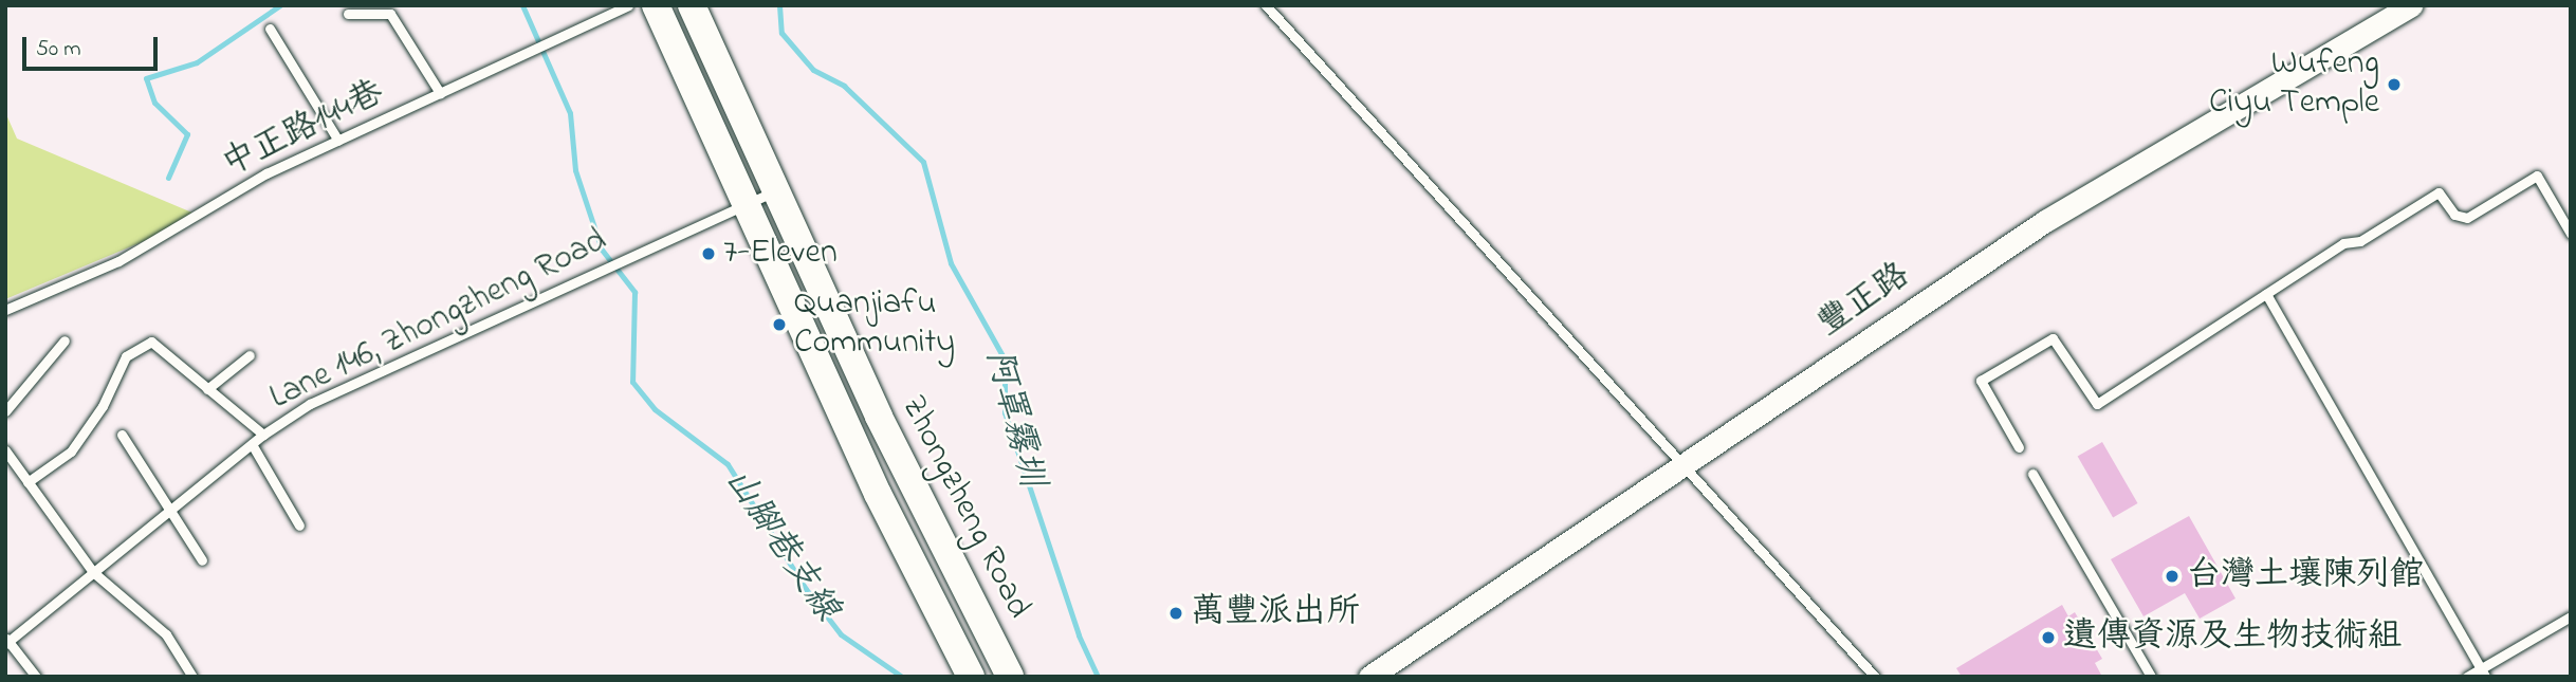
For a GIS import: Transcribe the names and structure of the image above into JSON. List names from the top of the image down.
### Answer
{
  "streets": {
    "main road": ["Zhongzheng Road"],
    "street": ["豐正路"],
    "lane": ["中正路144巷", "Lane 146, Zhongzheng Road"]
  },
  "crossings": [
    ["Lane 146, Zhongzheng Road", "Zhongzheng Road"]
  ],
  "water": ["阿罩霧圳", "山腳巷支線"],
  "places": [
    "Wufeng Ciyu Temple",
    "7-Eleven",
    "Quanjiafu Community",
    "台灣土壤陳列館",
    "萬豐派出所",
    "遺傳資源及生物技術組"
  ],
  "scale_bar": "50 m"
}
